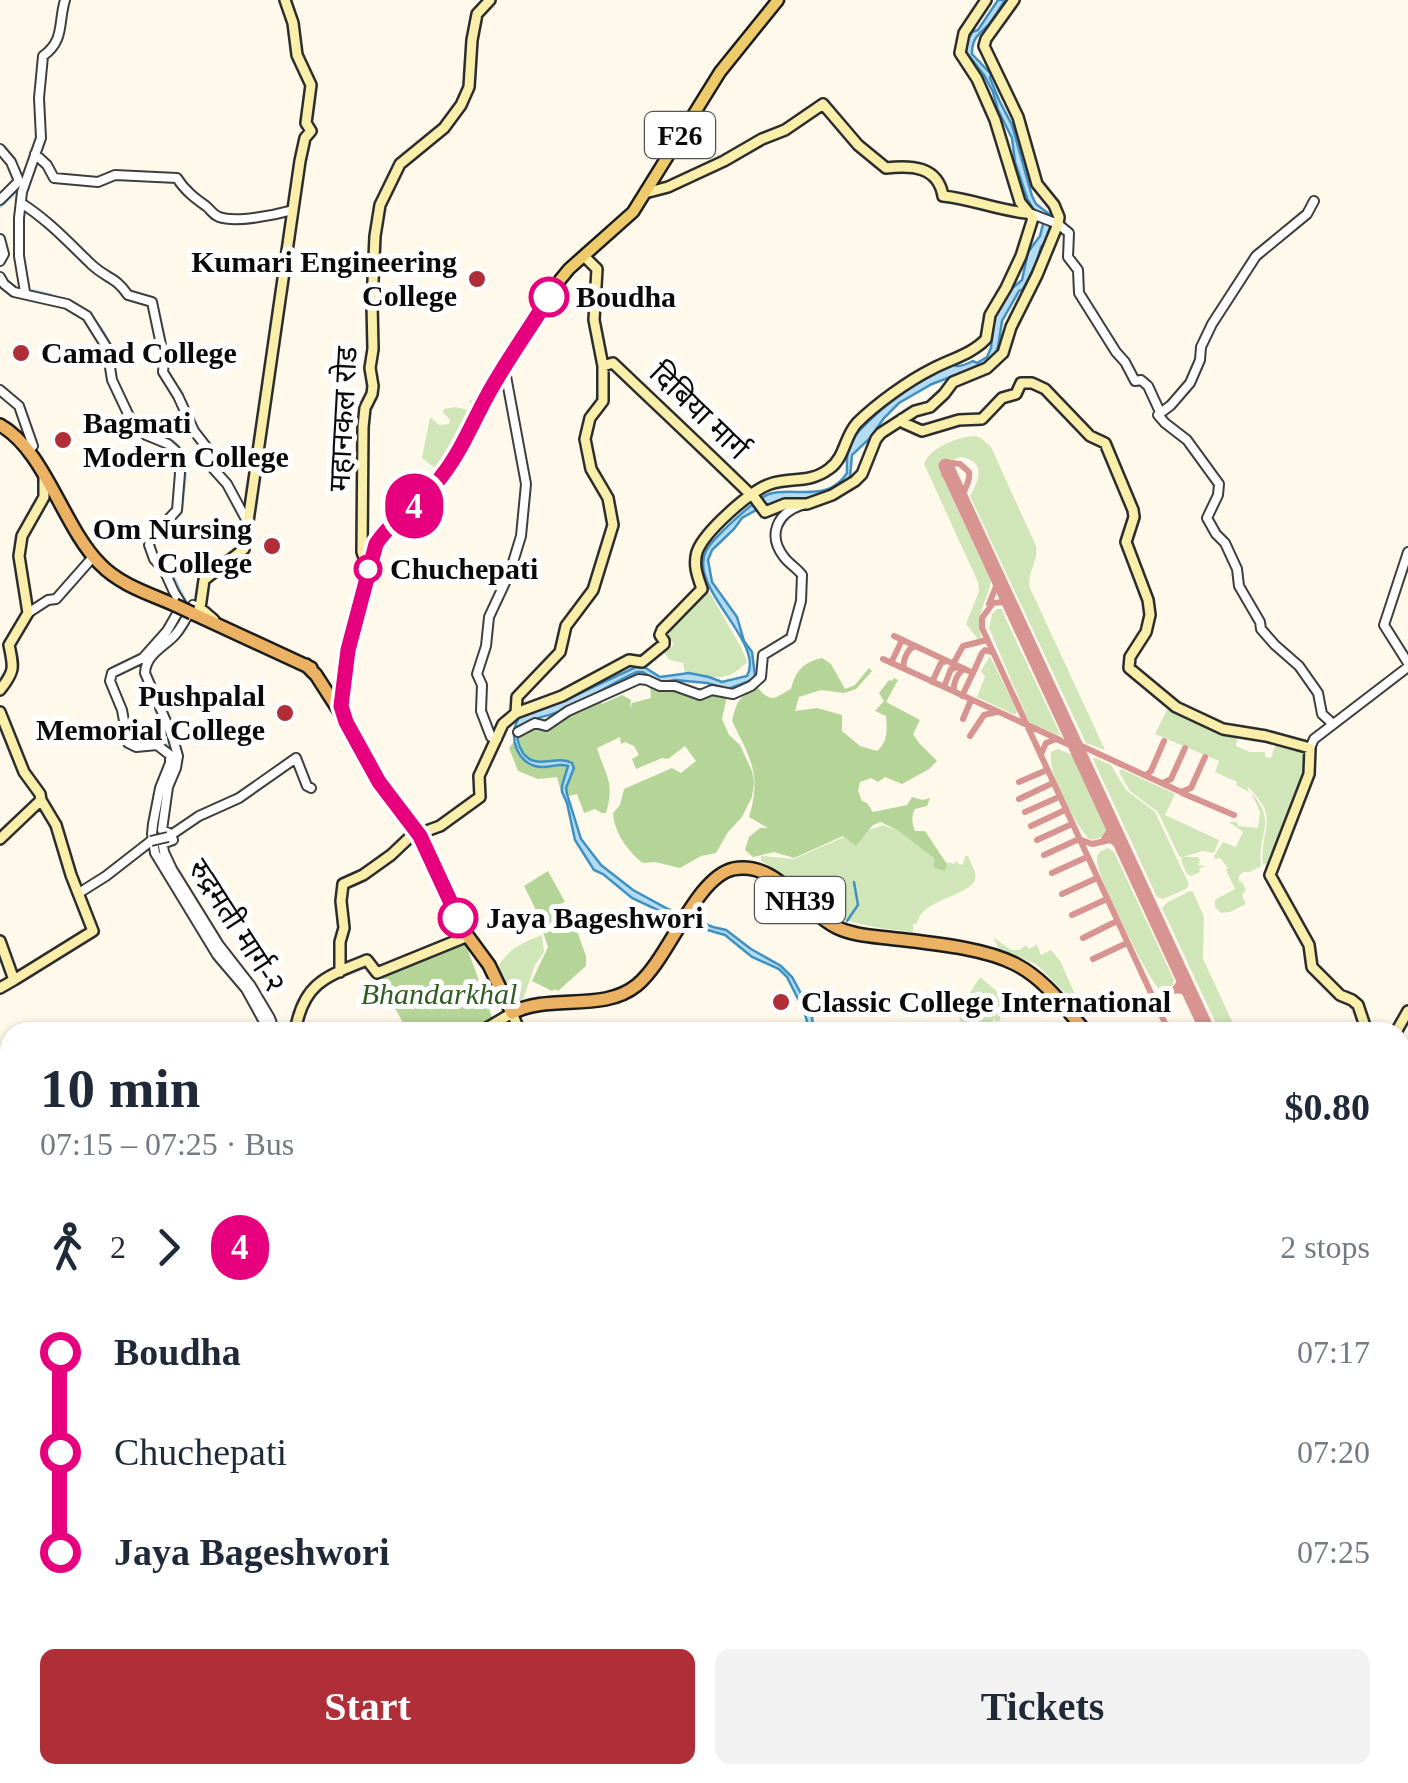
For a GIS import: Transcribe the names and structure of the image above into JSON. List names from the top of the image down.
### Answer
{
  "streets": {
    "highway": ["NH39"],
    "main road": ["F26", "दिबिया मार्ग", "महानकल रोड"],
    "street": ["रुद्रमती मार्ग-२"]
  },
  "crossings": [
    ["F26", "महानकल रोड"]
  ],
  "parks": ["Bhandarkhal"],
  "places": [
    "Kumari Engineering College",
    "Boudha",
    "Camad College",
    "Bagmati Modern College",
    "Om Nursing College",
    "Chuchepati",
    "Pushpalal Memorial College",
    "Jaya Bageshwori",
    "Classic College International"
  ],
  "lines": ["bus line 4"],
  "page": {
    "on_map": "4",
    "heading": ["10 min", "07:15 – 07:25 · Bus", "$0.80"],
    "legs": ["2", "4", "2 stops"],
    "list": [
      {
        "name": "Boudha",
        "value": "07:17"
      },
      {
        "name": "Chuchepati",
        "value": "07:20"
      },
      {
        "name": "Jaya Bageshwori",
        "value": "07:25"
      }
    ],
    "buttons": ["Start", "Tickets"]
  }
}
